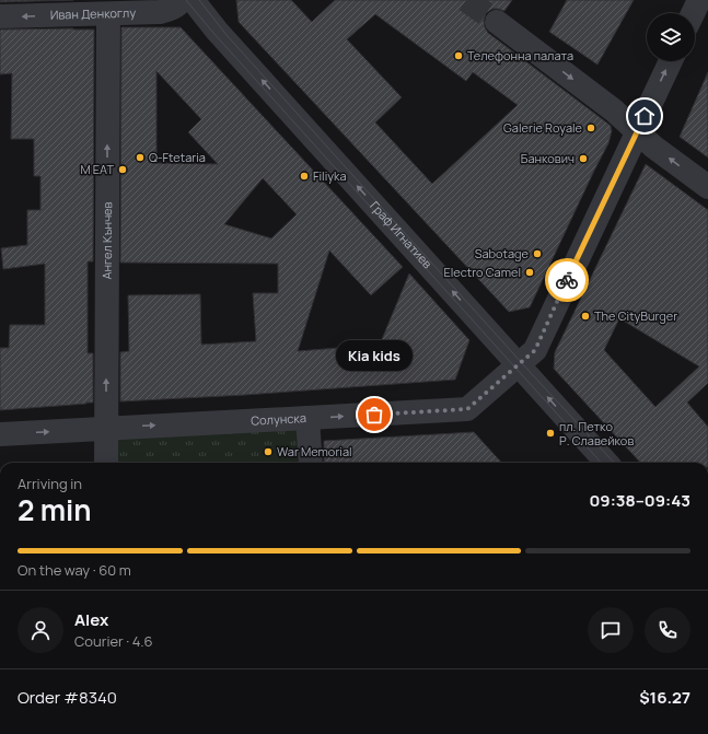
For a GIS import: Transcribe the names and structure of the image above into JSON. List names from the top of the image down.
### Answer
{
  "streets": {
    "street": [
      "Иван Денкоглу",
      "Граф Игнатиев",
      "Ангел Кънчев",
      "Солунска"
    ]
  },
  "crossings": [
    ["Иван Денкоглу", "Ангел Кънчев"],
    ["Граф Игнатиев", "Солунска"],
    ["Ангел Кънчев", "Солунска"]
  ],
  "one_way": [
    "Иван Денкоглу",
    "Граф Игнатиев",
    "Ангел Кънчев",
    "Солунска"
  ],
  "places": [
    "Телефонна палата",
    "Galerie Royale",
    "Q-Ftetaria",
    "Банкович",
    "M EAT",
    "Filiyka",
    "Sabotage",
    "Electro Camel",
    "The CityBurger",
    "Kia kids",
    "пл. Петко Р. Славейков",
    "War Memorial"
  ],
  "page": {
    "bubble": "Kia kids",
    "heading": ["2 min", "Arriving in", "09:38–09:43"],
    "panel": [
      "Alex",
      "Courier · 4.6",
      "Order #8340",
      "$16.27"
    ],
    "bar": "On the way · 60 m"
  }
}
